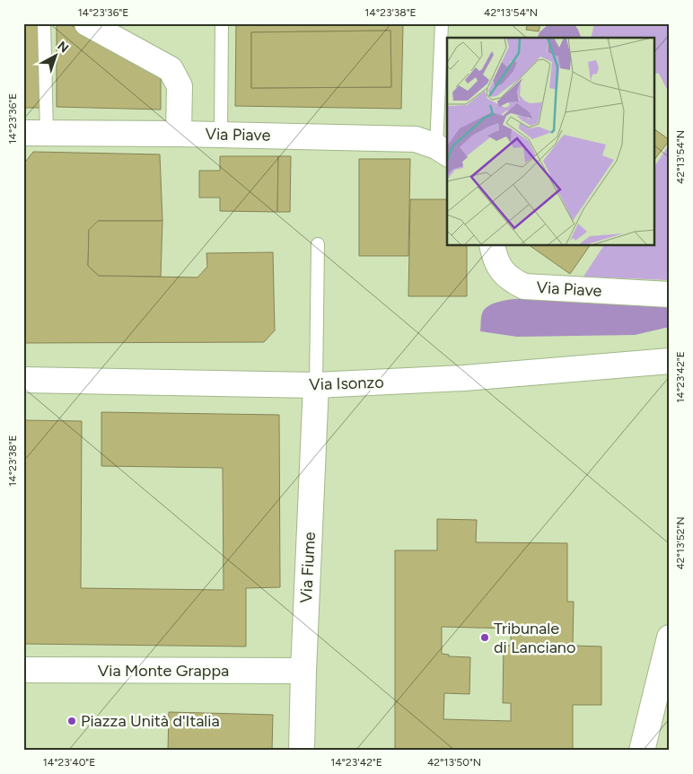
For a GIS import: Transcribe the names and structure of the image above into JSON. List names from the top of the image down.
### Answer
{
  "streets": {
    "street": [
      "Via Piave",
      "Via Isonzo",
      "Via Fiume",
      "Via Monte Grappa"
    ]
  },
  "crossings": [
    ["Via Isonzo", "Via Fiume"],
    ["Via Fiume", "Via Monte Grappa"]
  ],
  "places": ["Tribunale di Lanciano", "Piazza Unità d'Italia"],
  "north": "top right",
  "coordinates": [
    "14°23'36\"E",
    "14°23'38\"E",
    "42°13'54\"N",
    "14°23'42\"E",
    "42°13'52\"N",
    "14°23'40\"E",
    "42°13'50\"N"
  ]
}
